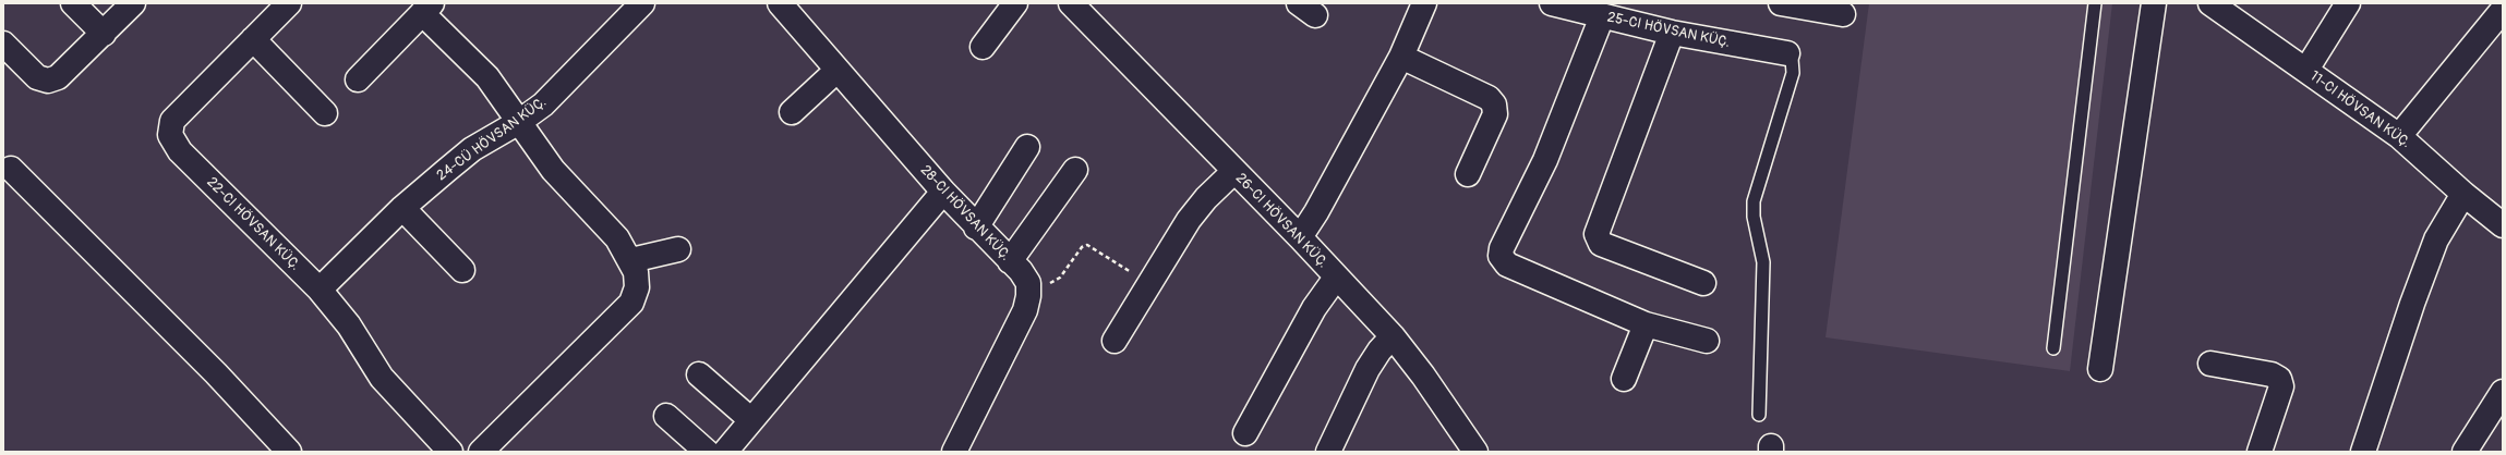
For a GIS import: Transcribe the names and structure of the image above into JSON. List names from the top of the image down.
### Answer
{
  "streets": {
    "street": [
      "25-CI HÖVSAN KÜÇ.",
      "11-CI HÖVSAN KÜÇ.",
      "24-CÜ HÖVSAN KÜÇ.",
      "28-CI HÖVSAN KÜÇ.",
      "22-CI HÖVSAN KÜÇ."
    ]
  },
  "crossings": [
    ["24-CÜ HÖVSAN KÜÇ.", "22-CI HÖVSAN KÜÇ."]
  ]
}
